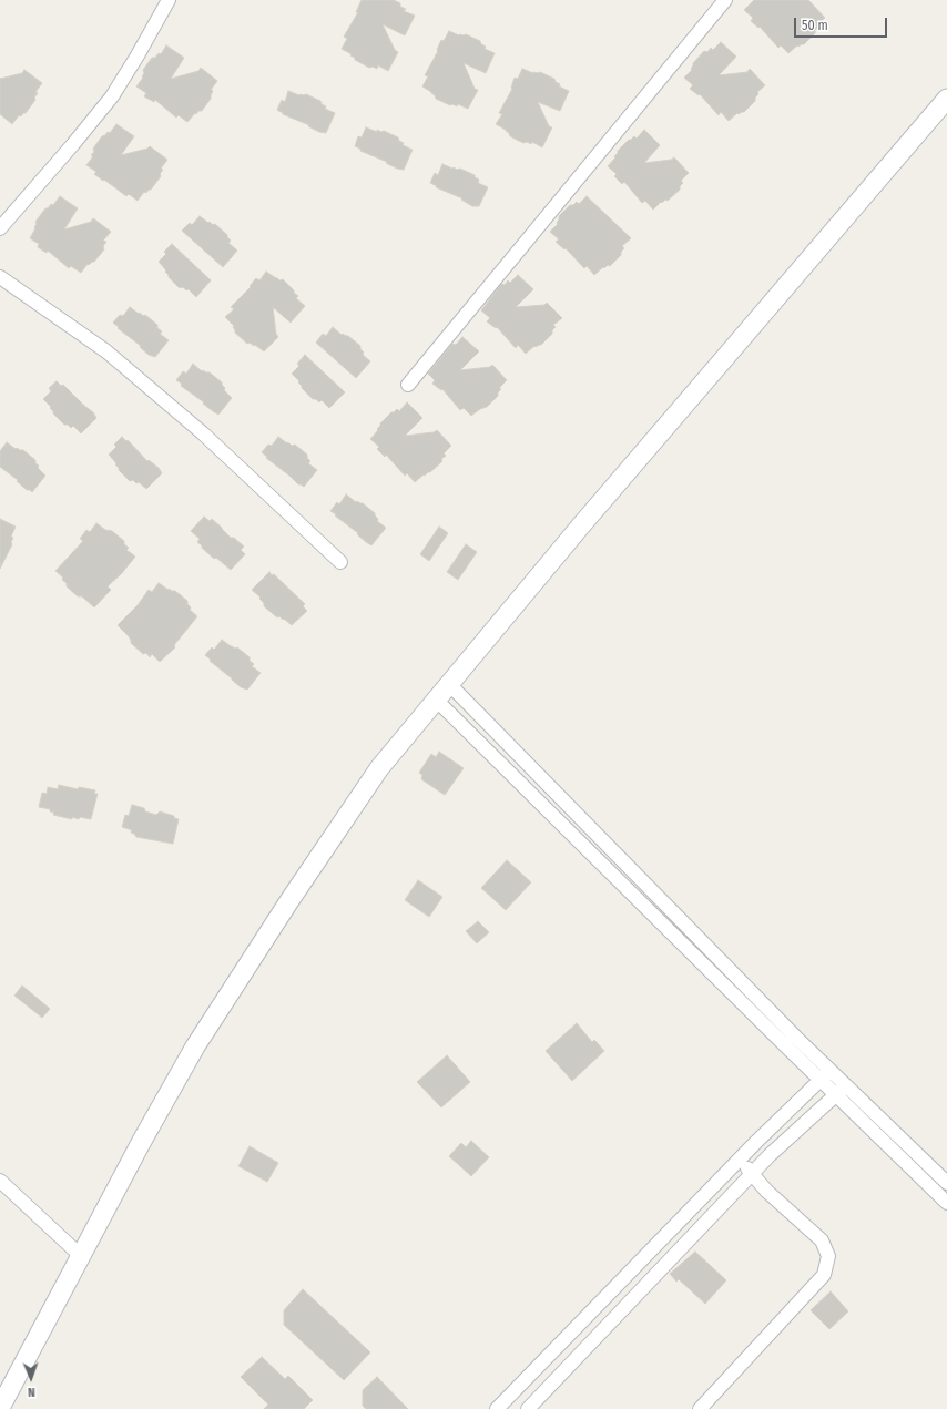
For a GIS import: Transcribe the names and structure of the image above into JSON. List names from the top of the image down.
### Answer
{
  "scale_bar": "50 m",
  "north": "bottom"
}
